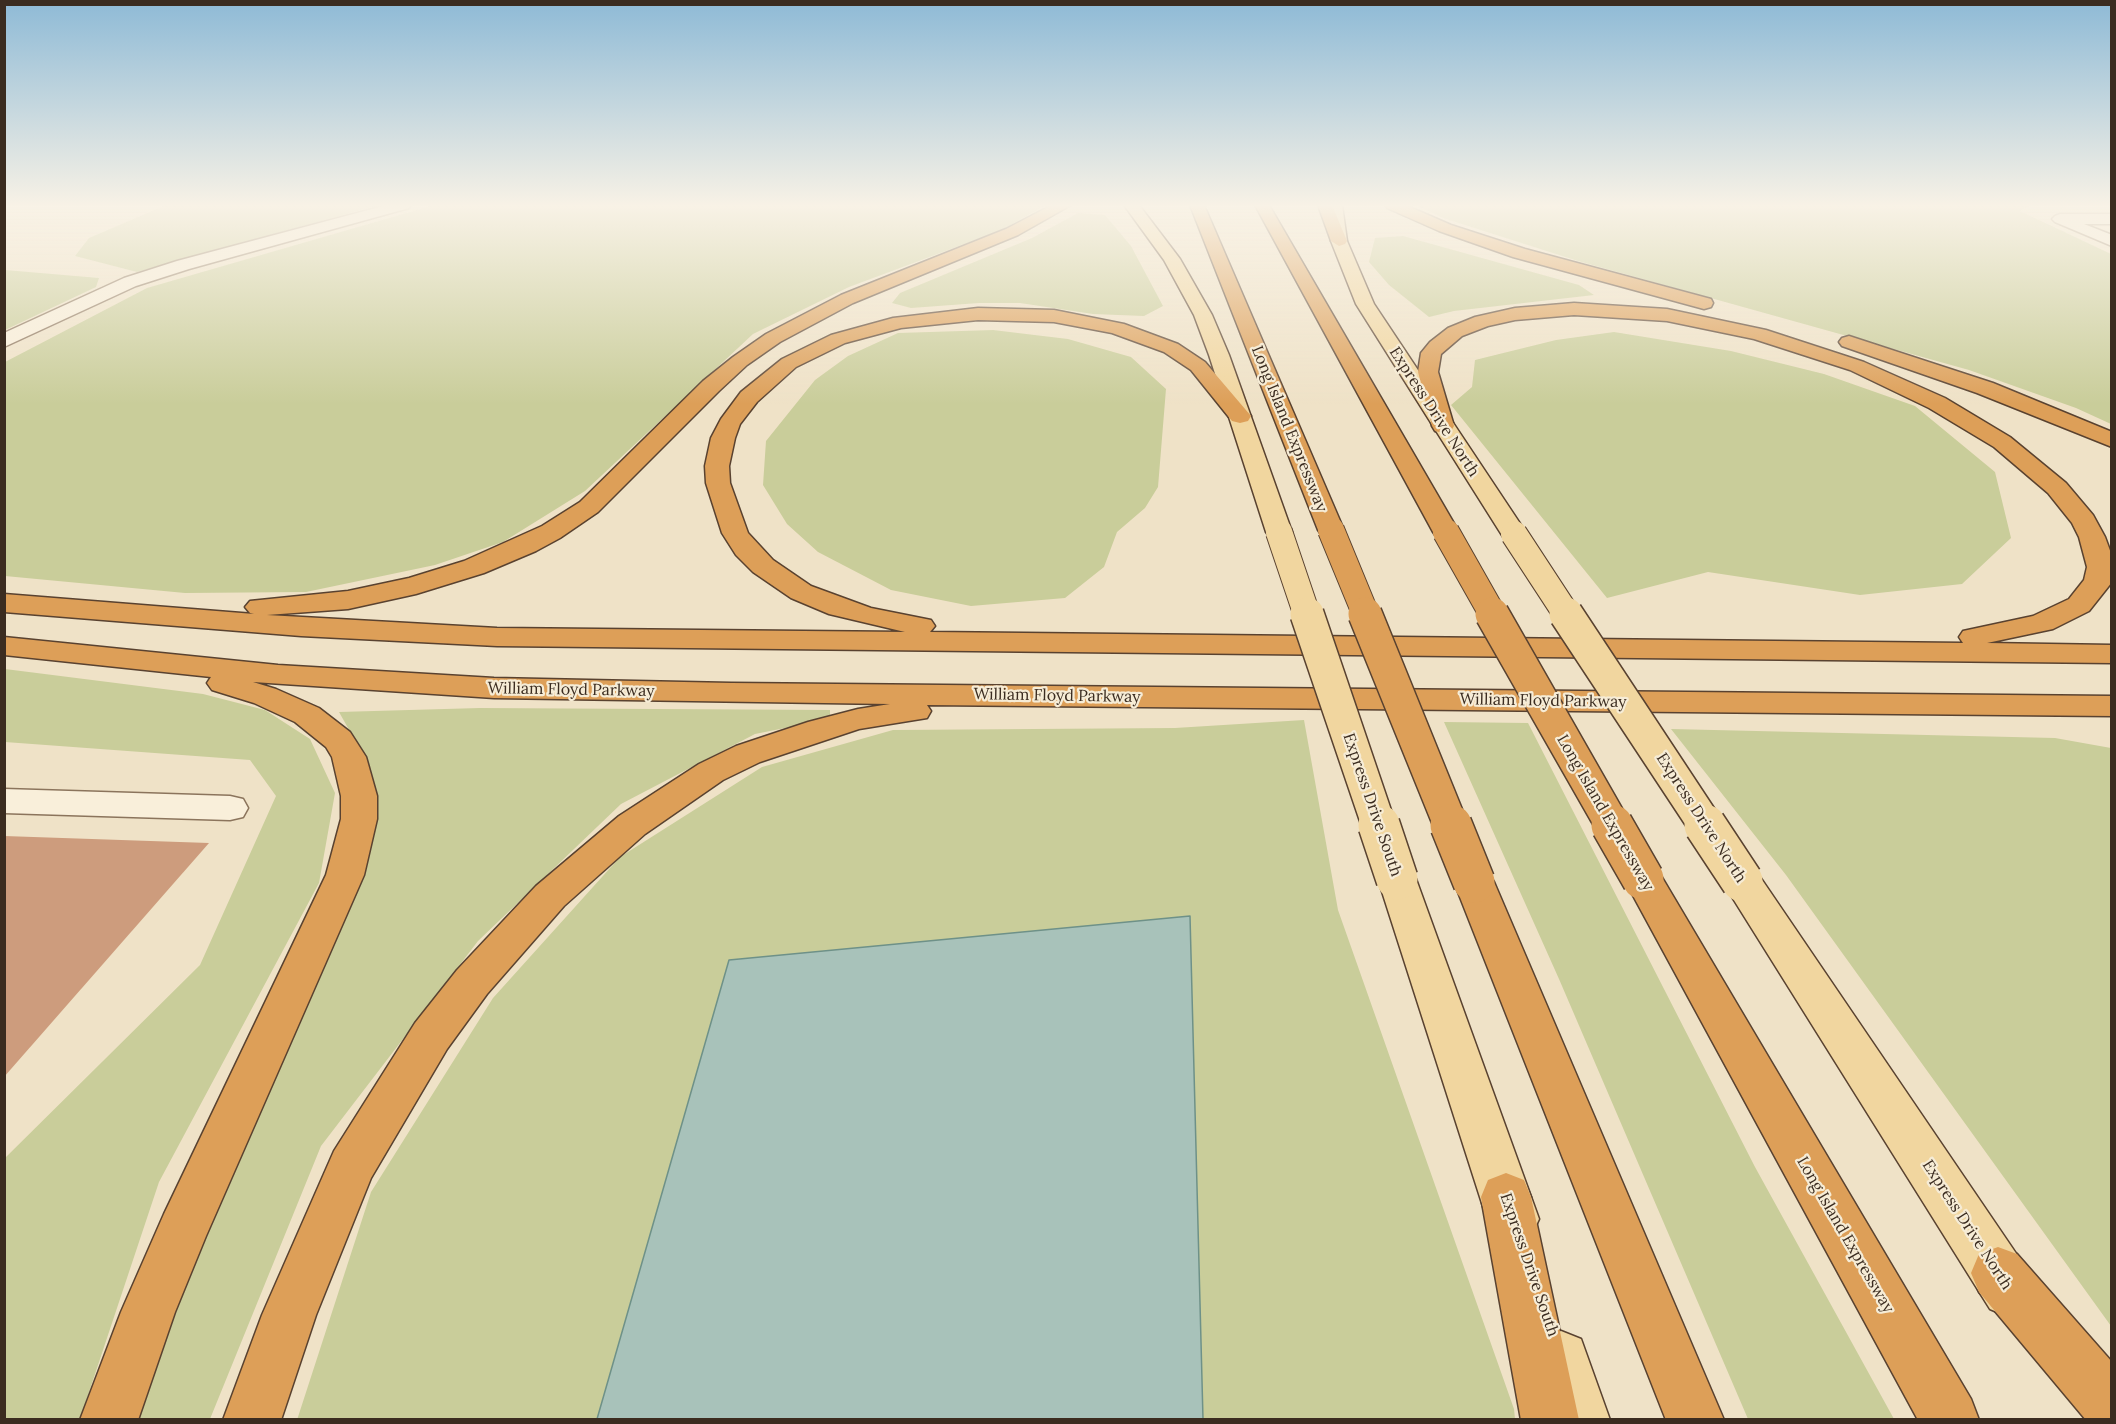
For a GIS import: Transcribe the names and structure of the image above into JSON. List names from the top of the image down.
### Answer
{
  "streets": {
    "highway": ["Long Island Expressway", "William Floyd Parkway"],
    "main road": ["Express Drive North", "Express Drive South"]
  }
}
